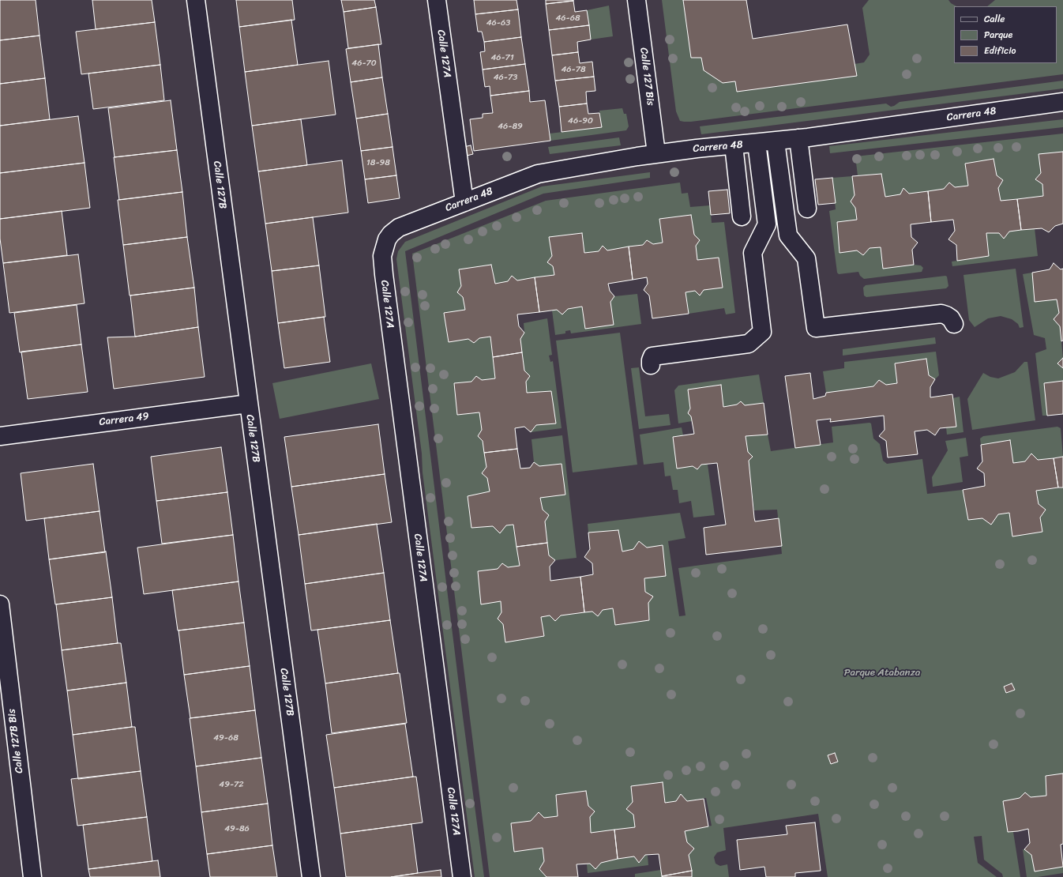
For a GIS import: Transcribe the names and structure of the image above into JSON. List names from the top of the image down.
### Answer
{
  "streets": {
    "street": [
      "Calle 127A",
      "Calle 127 Bis",
      "Carrera 48",
      "Calle 127B",
      "Carrera 49",
      "Calle 127B Bis"
    ]
  },
  "crossings": [
    ["Calle 127A", "Carrera 48"],
    ["Calle 127 Bis", "Carrera 48"],
    ["Calle 127B", "Carrera 49"]
  ],
  "parks": ["Parque Atabanza"],
  "house_numbers": [
    "46-68",
    "46-63",
    "46-71",
    "46-70",
    "46-78",
    "46-73",
    "46-90",
    "46-89",
    "18-98",
    "49-68",
    "49-72",
    "49-86"
  ],
  "legend": ["Calle", "Parque", "Edificio"]
}
